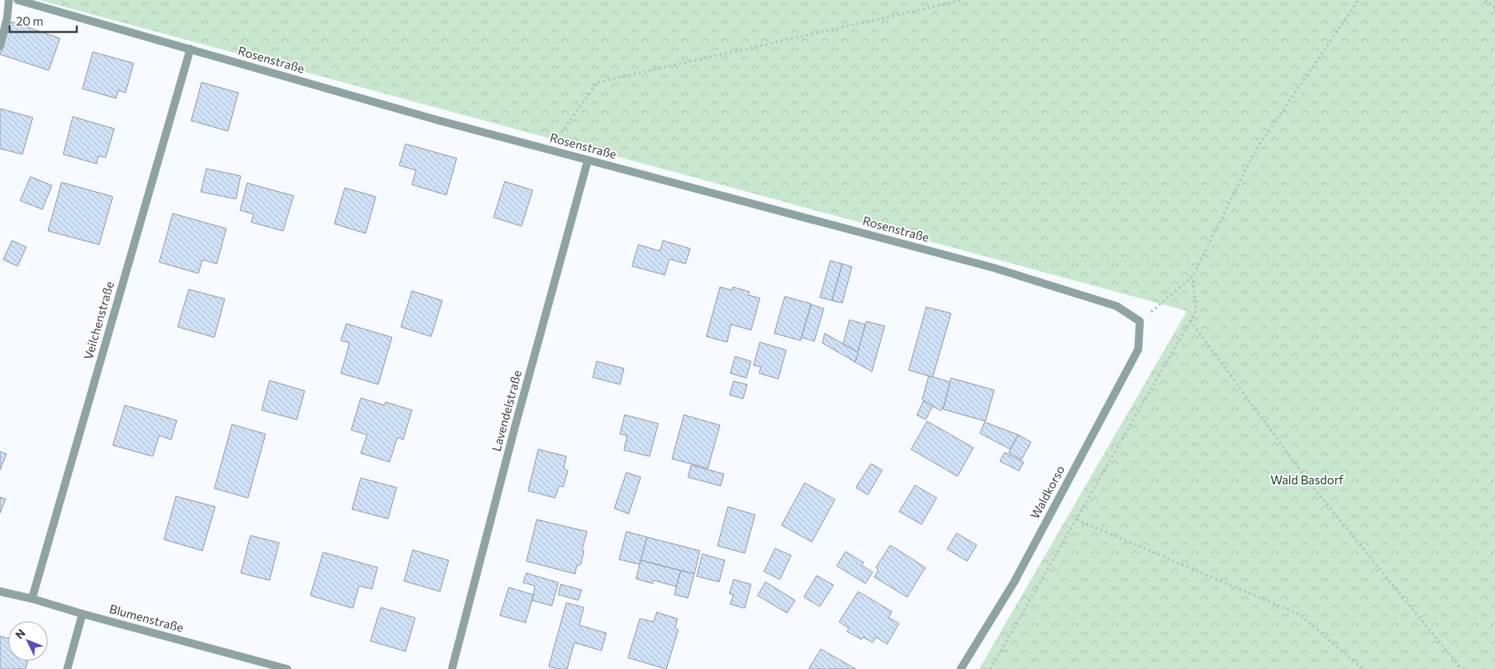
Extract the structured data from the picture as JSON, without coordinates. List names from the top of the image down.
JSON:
{
  "streets": {
    "street": [
      "Rosenstraße",
      "Veilchenstraße",
      "Lavendelstraße",
      "Waldkorso",
      "Blumenstraße"
    ]
  },
  "crossings": [
    ["Rosenstraße", "Veilchenstraße"],
    ["Rosenstraße", "Lavendelstraße"],
    ["Rosenstraße", "Waldkorso"],
    ["Veilchenstraße", "Blumenstraße"]
  ],
  "parks": ["Wald Basdorf"],
  "scale_bar": "20 m",
  "north": "top left"
}
